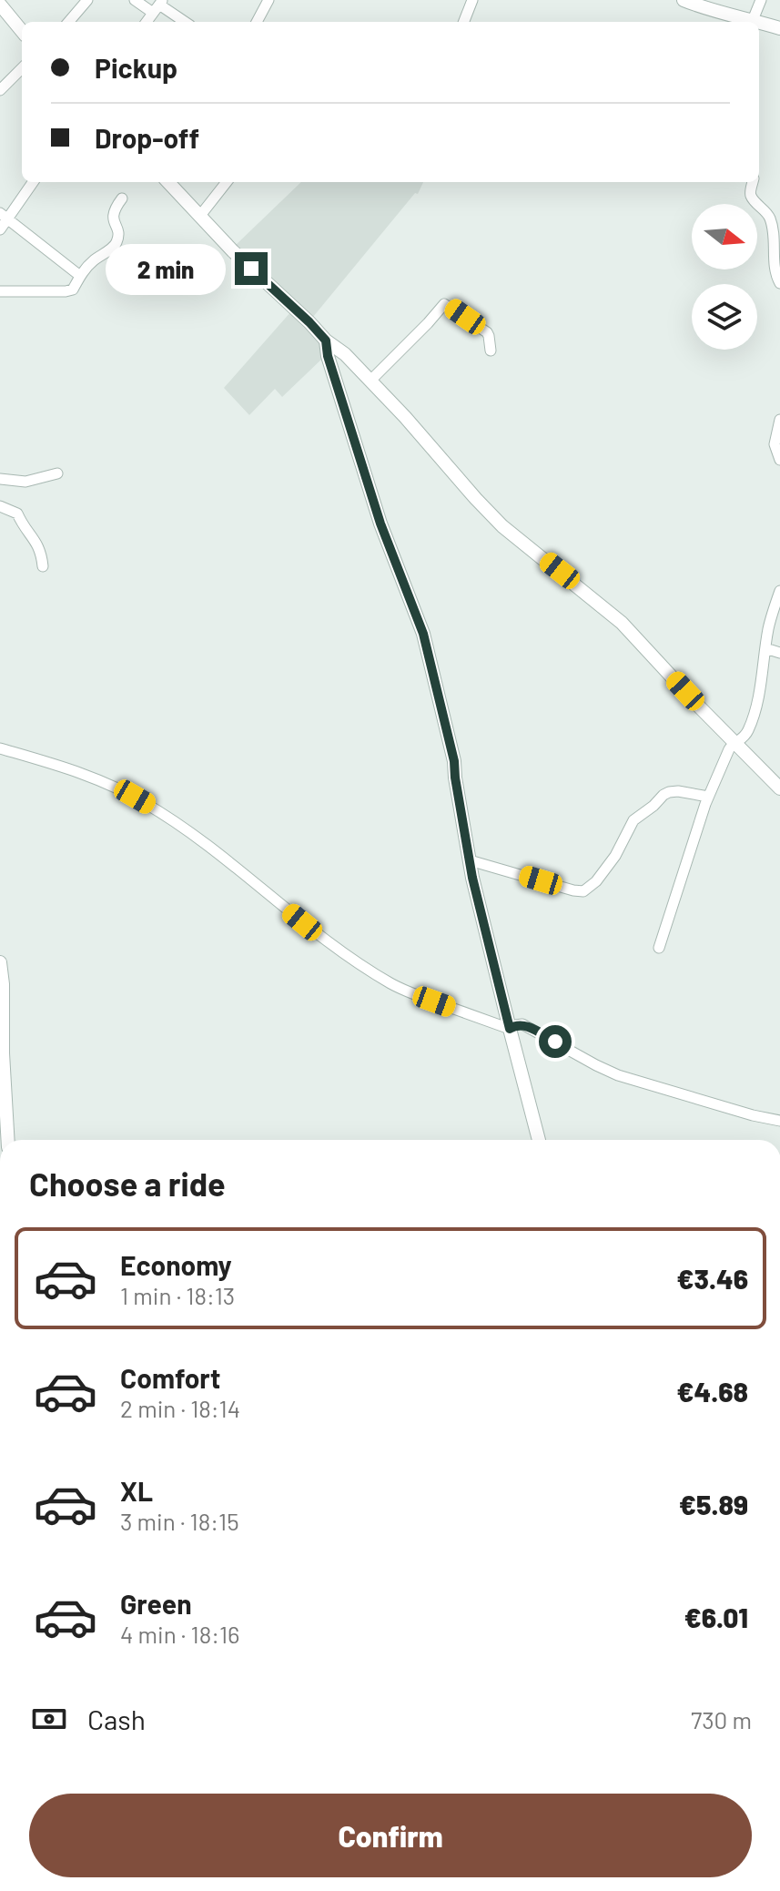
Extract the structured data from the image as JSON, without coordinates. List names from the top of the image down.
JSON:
{
  "north": "right",
  "page": {
    "banner": ["Pickup", "Drop-off"],
    "bubble": "2 min",
    "heading": "Choose a ride",
    "list": [
      {
        "name": "Economy",
        "note": "1 min · 18:13",
        "value": "€3.46"
      },
      {
        "name": "Comfort",
        "note": "2 min · 18:14",
        "value": "€4.68"
      },
      {
        "name": "XL",
        "note": "3 min · 18:15",
        "value": "€5.89"
      },
      {
        "name": "Green",
        "note": "4 min · 18:16",
        "value": "€6.01"
      }
    ],
    "pay": ["Cash", "730 m"],
    "buttons": "Confirm"
  }
}
